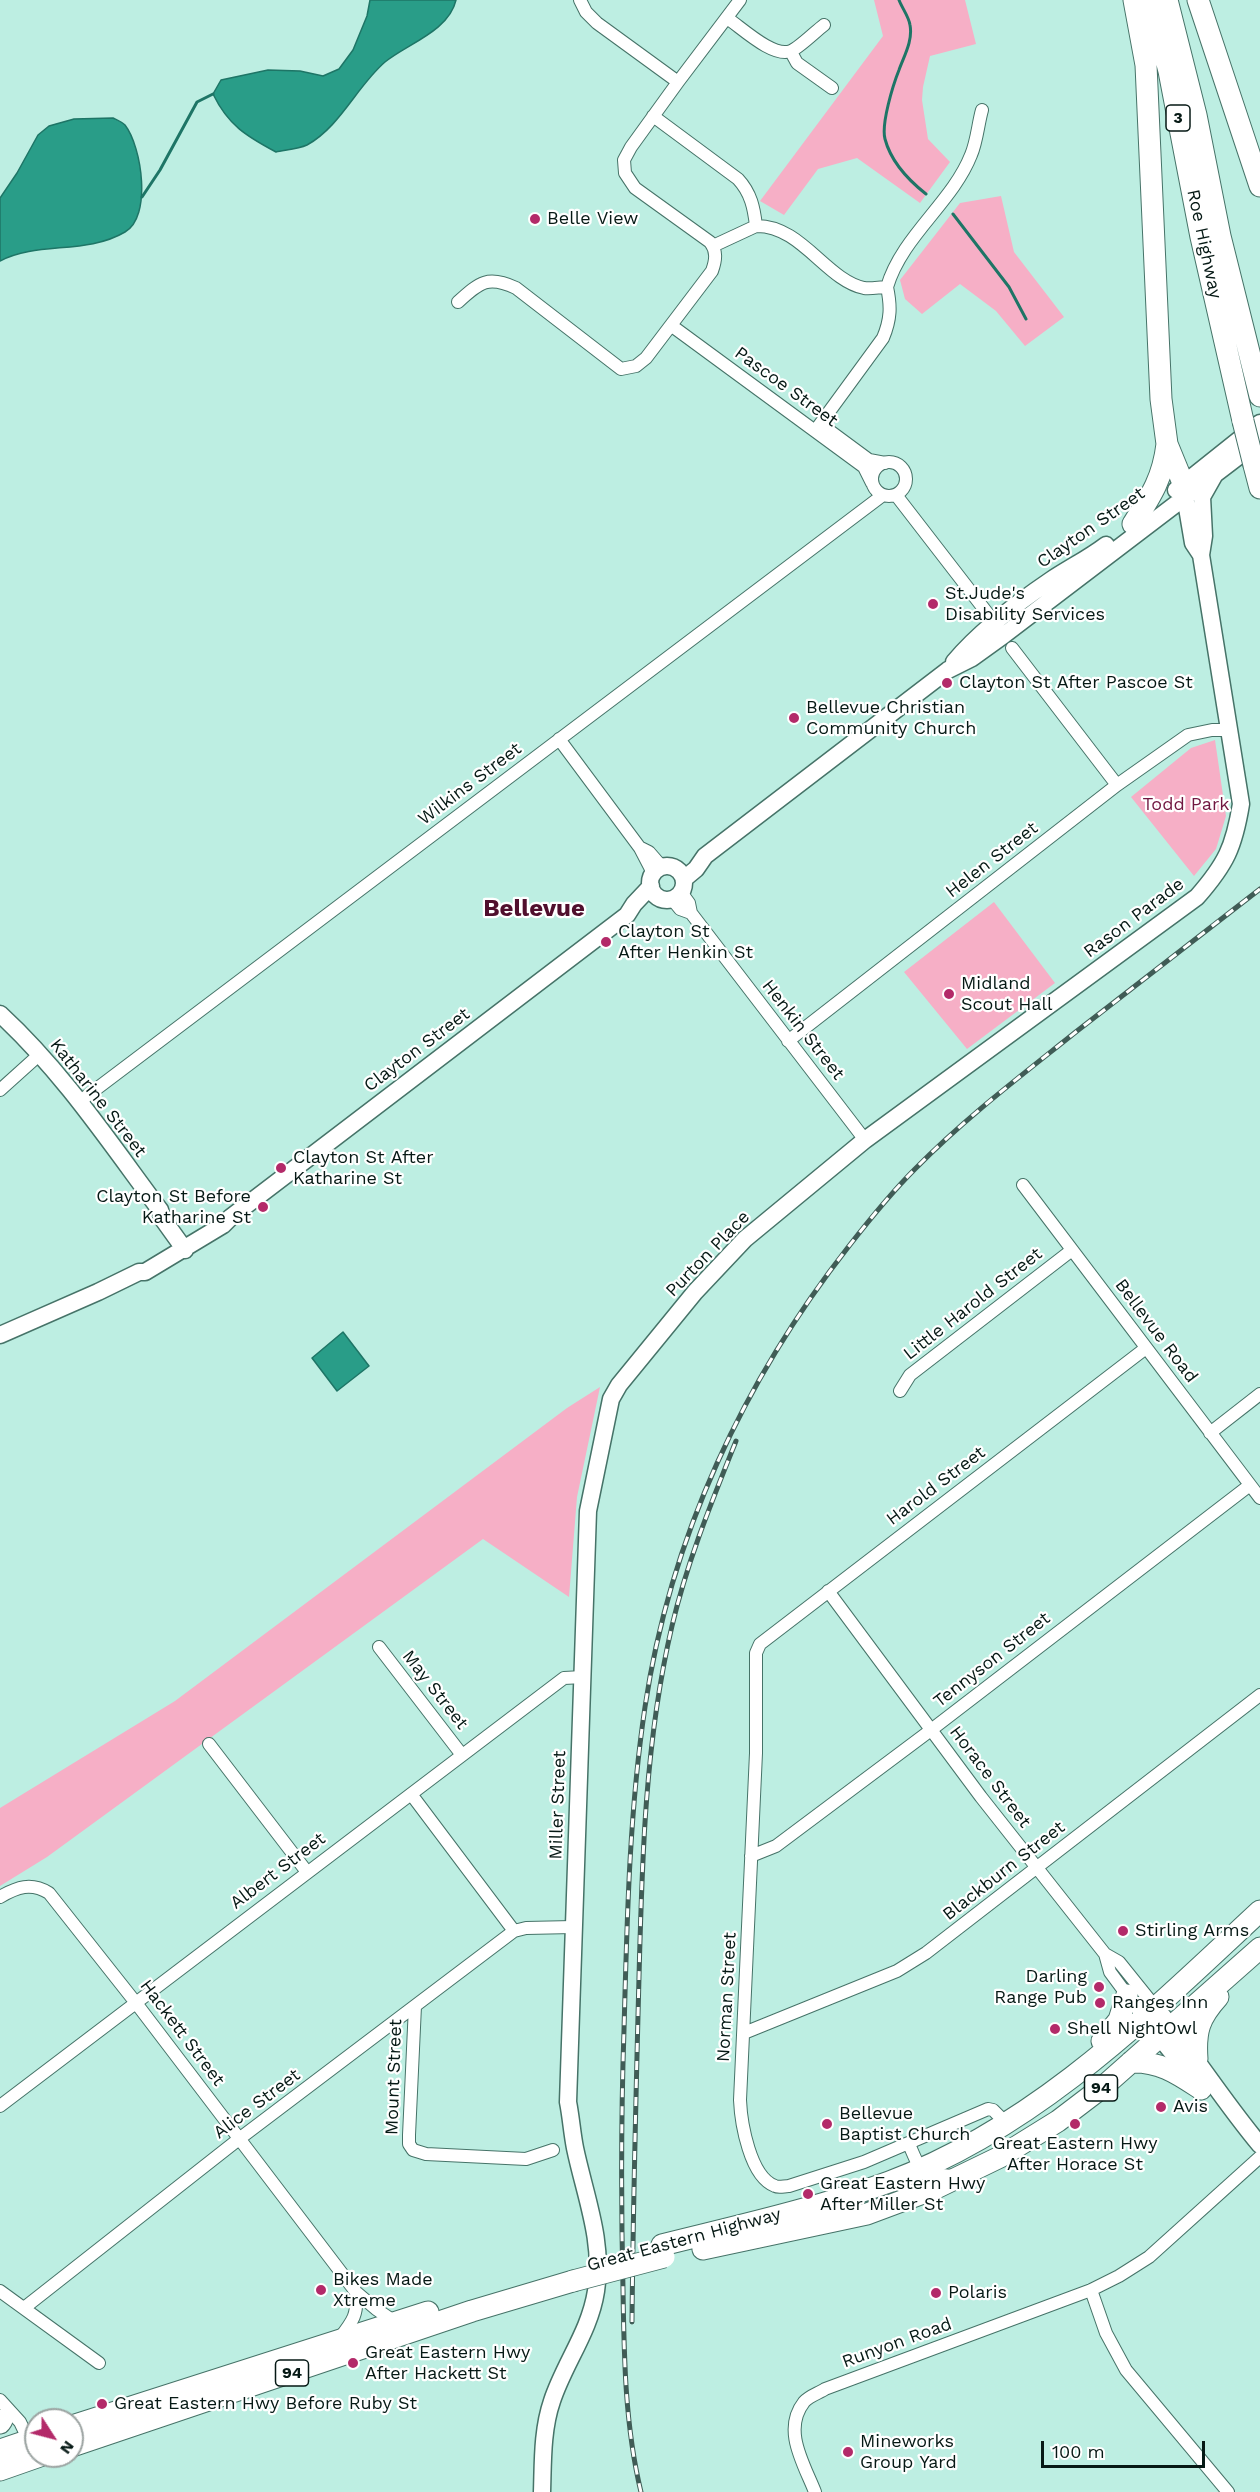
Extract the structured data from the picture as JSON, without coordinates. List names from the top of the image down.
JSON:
{
  "streets": {
    "highway": [
      "3",
      "Roe Highway",
      "94",
      "Great Eastern Highway"
    ],
    "main road": [
      "Clayton Street",
      "Rason Parade",
      "Katharine Street",
      "Purton Place",
      "Miller Street"
    ],
    "street": [
      "Pascoe Street",
      "Wilkins Street",
      "Helen Street",
      "Henkin Street",
      "Little Harold Street",
      "Bellevue Road",
      "Harold Street",
      "Tennyson Street",
      "May Street",
      "Horace Street",
      "Albert Street",
      "Blackburn Street",
      "Norman Street",
      "Hackett Street",
      "Mount Street",
      "Alice Street",
      "Runyon Road"
    ]
  },
  "crossings": [
    ["Roe Highway", "Clayton Street"],
    ["Pascoe Street", "Wilkins Street"],
    ["Clayton Street", "Rason Parade"],
    ["Clayton Street", "Henkin Street"],
    ["Clayton Street", "Katharine Street"],
    ["Wilkins Street", "Henkin Street"],
    ["Wilkins Street", "Katharine Street"],
    ["Helen Street", "Rason Parade"],
    ["Helen Street", "Henkin Street"],
    ["Rason Parade", "Henkin Street"],
    ["Rason Parade", "Purton Place"],
    ["Henkin Street", "Purton Place"],
    ["Purton Place", "Miller Street"],
    ["Little Harold Street", "Bellevue Road"],
    ["Bellevue Road", "Harold Street"],
    ["Bellevue Road", "Tennyson Street"],
    ["Harold Street", "Horace Street"],
    ["Harold Street", "Norman Street"],
    ["Tennyson Street", "Horace Street"],
    ["Tennyson Street", "Norman Street"],
    ["May Street", "Albert Street"],
    ["Horace Street", "Blackburn Street"],
    ["Horace Street", "Great Eastern Highway"],
    ["Miller Street", "Albert Street"],
    ["Albert Street", "Hackett Street"],
    ["Blackburn Street", "Norman Street"],
    ["Norman Street", "Great Eastern Highway"],
    ["Hackett Street", "Alice Street"],
    ["Hackett Street", "Great Eastern Highway"],
    ["Mount Street", "Alice Street"]
  ],
  "districts": ["Bellevue"],
  "parks": ["Todd Park"],
  "places": [
    "Belle View",
    "St.Jude's Disability Services",
    "Clayton St After Pascoe St",
    "Bellevue Christian Community Church",
    "Clayton St After Henkin St",
    "Midland Scout Hall",
    "Clayton St After Katharine St",
    "Clayton St Before Katharine St",
    "Stirling Arms",
    "Darling Range Pub",
    "Ranges Inn",
    "Shell NightOwl",
    "Avis",
    "Bellevue Baptist Church",
    "Great Eastern Hwy After Horace St",
    "Great Eastern Hwy After Miller St",
    "Bikes Made Xtreme",
    "Polaris",
    "Great Eastern Hwy After Hackett St",
    "Great Eastern Hwy Before Ruby St",
    "Mineworks Group Yard"
  ],
  "scale_bar": "100 m",
  "north": "bottom right"
}
